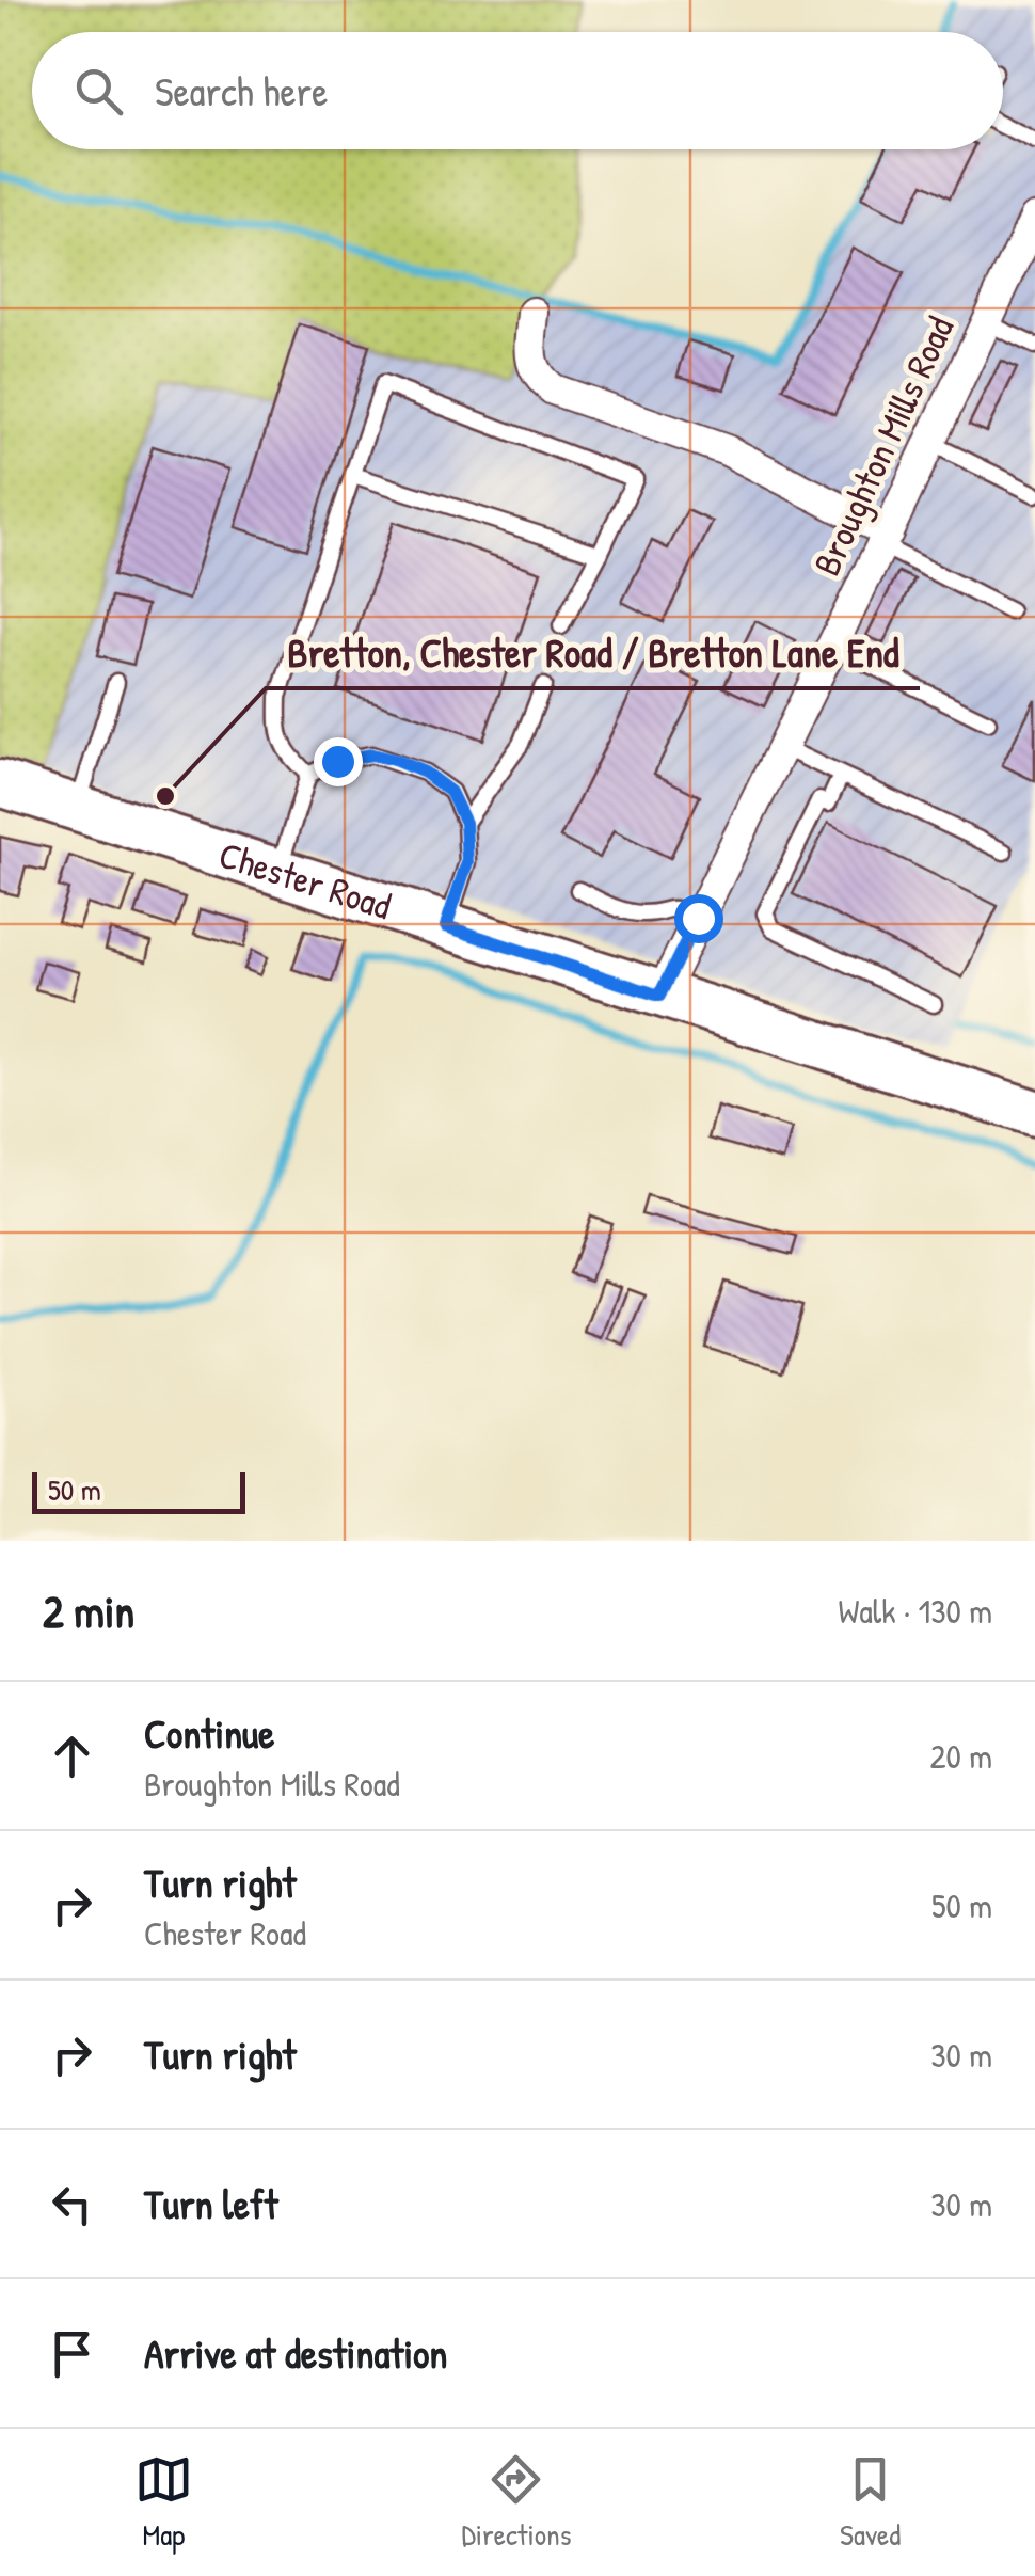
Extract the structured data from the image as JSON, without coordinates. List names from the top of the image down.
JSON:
{
  "streets": {
    "main road": ["Chester Road"],
    "street": ["Broughton Mills Road"]
  },
  "crossings": [
    ["Broughton Mills Road", "Chester Road"]
  ],
  "places": ["Bretton, Chester Road / Bretton Lane End"],
  "scale_bar": "50 m",
  "page": {
    "search": "Search here",
    "scale": "50 m",
    "heading": ["2 min", "Walk · 130 m"],
    "list": [
      ["Continue", "Broughton Mills Road", "20 m"],
      ["Turn right", "Chester Road", "50 m"],
      ["Turn right", "30 m"],
      ["Turn left", "30 m"],
      "Arrive at destination"
    ],
    "nav": ["Map", "Directions", "Saved"]
  }
}
